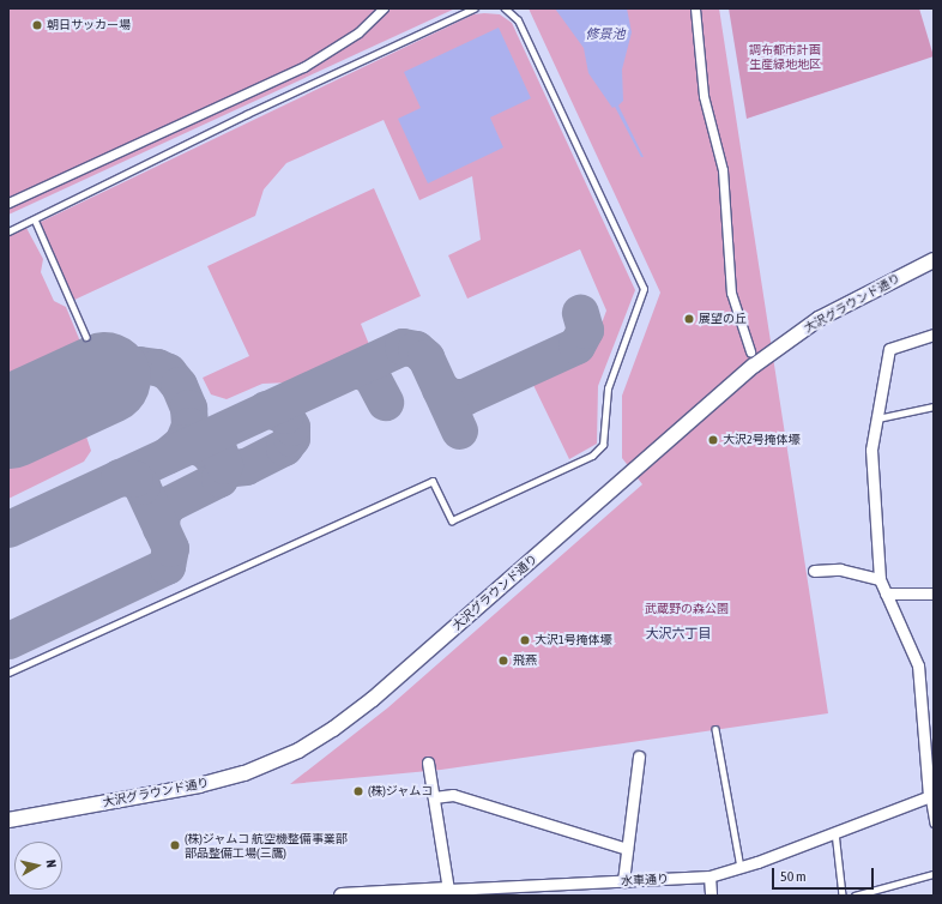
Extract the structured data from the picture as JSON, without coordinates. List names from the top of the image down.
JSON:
{
  "streets": {
    "street": ["大沢グラウンド通り", "水車通り"]
  },
  "districts": ["大沢六丁目"],
  "water": ["修景池"],
  "parks": ["調布都市計画 生産緑地地区", "武蔵野の森公園"],
  "places": [
    "朝日サッカー場",
    "展望の丘",
    "大沢2号掩体壕",
    "大沢1号掩体壕",
    "飛燕",
    "(株)ジャムコ",
    "(株)ジャムコ 航空機整備事業部 部品整備工場(三鷹)"
  ],
  "scale_bar": "50 m",
  "north": "right"
}
